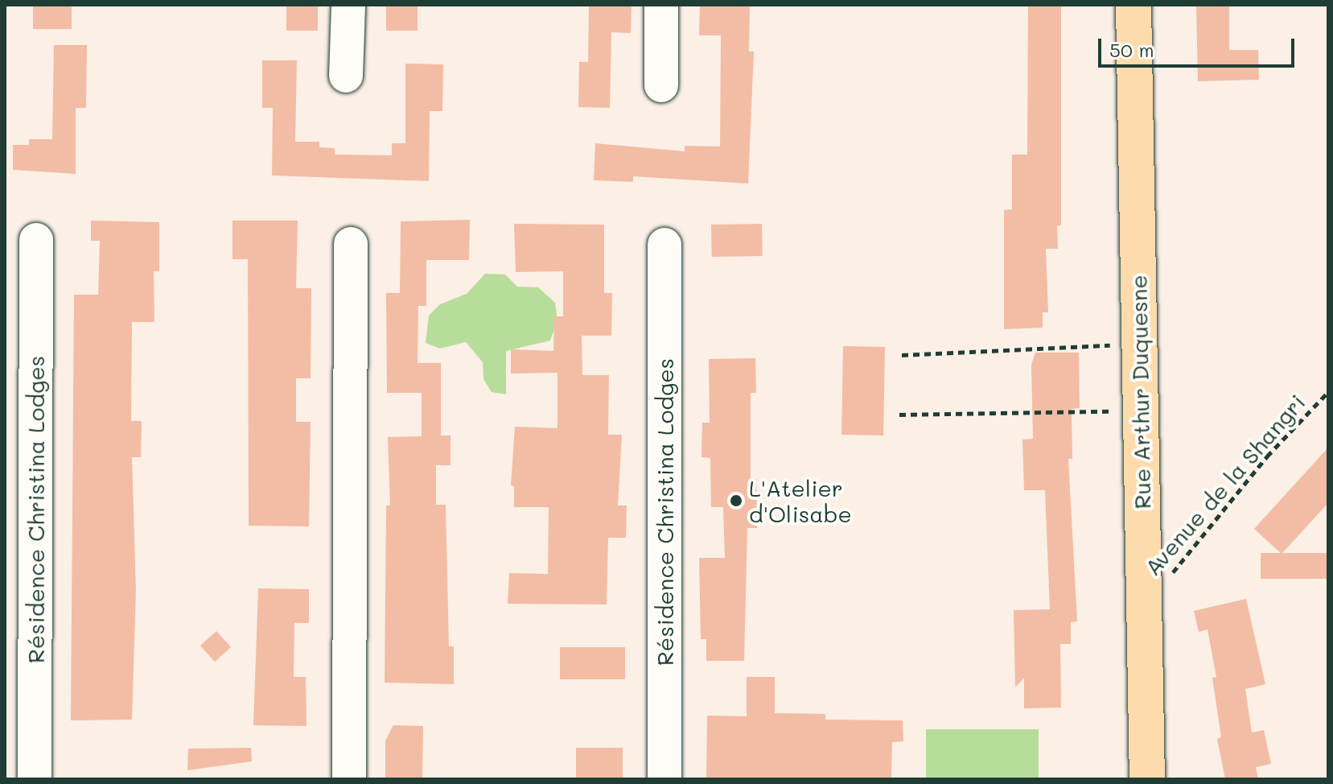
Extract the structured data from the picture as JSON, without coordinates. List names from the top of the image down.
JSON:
{
  "streets": {
    "main road": ["Rue Arthur Duquesne"],
    "street": ["Résidence Christina Lodges"],
    "path": ["Avenue de la Shangri"]
  },
  "crossings": [
    ["Rue Arthur Duquesne", "Avenue de la Shangri"]
  ],
  "places": ["L'Atelier d'Olisabe"],
  "scale_bar": "50 m"
}
